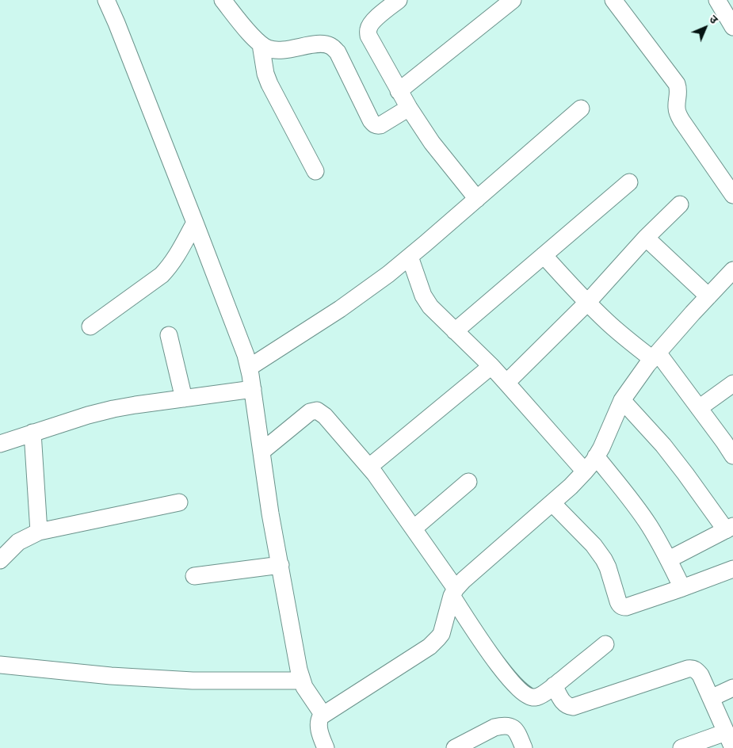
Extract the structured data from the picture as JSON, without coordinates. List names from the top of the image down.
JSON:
{
  "north": "top right"
}
